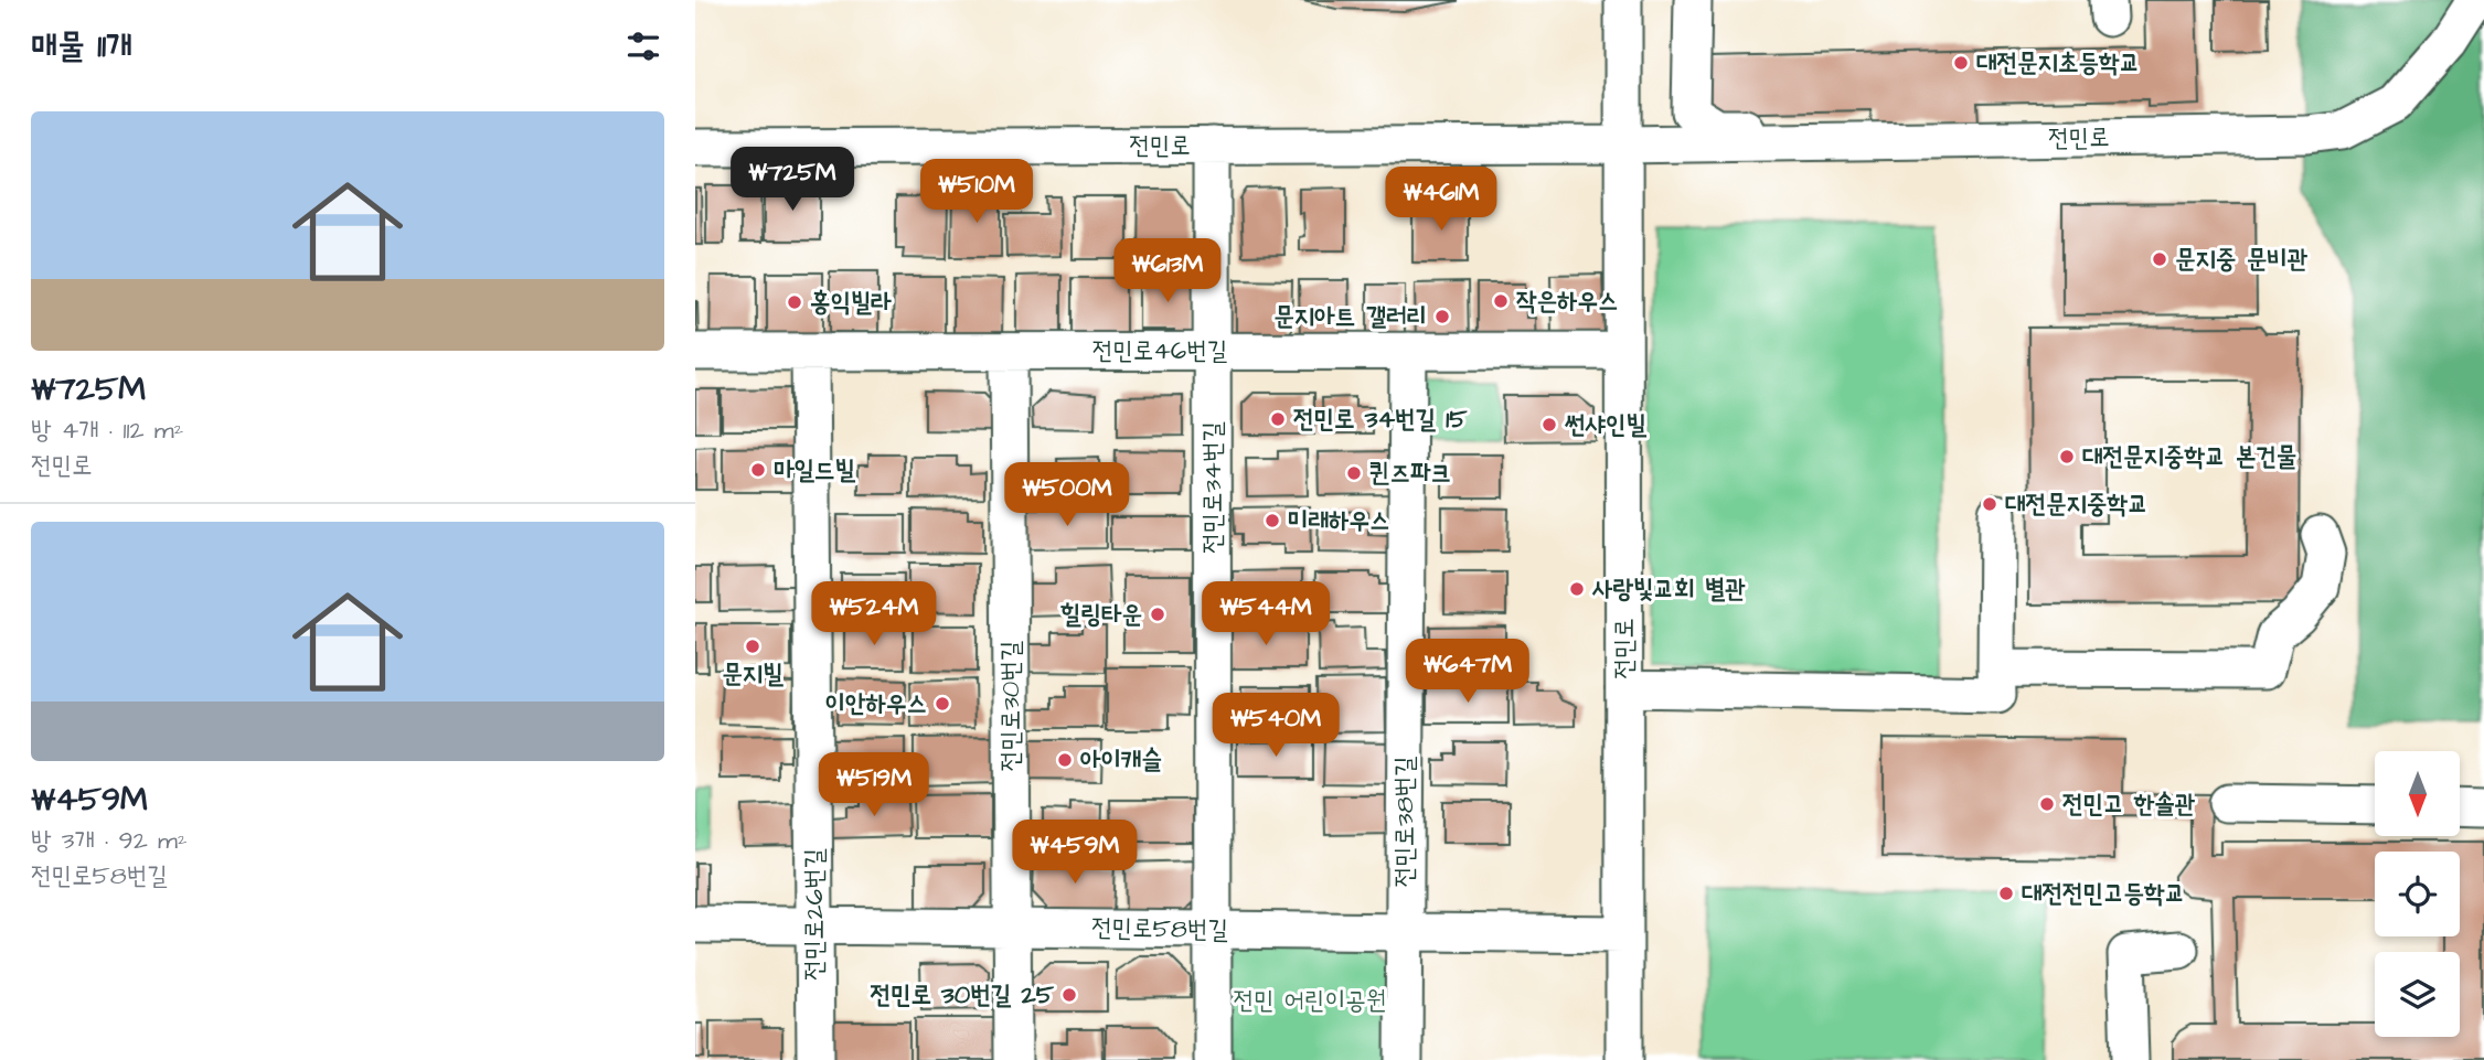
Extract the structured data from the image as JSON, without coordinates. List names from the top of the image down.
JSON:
{
  "streets": {
    "street": [
      "전민로",
      "전민로46번길",
      "전민로34번길",
      "전민로30번길",
      "전민로38번길",
      "전민로26번길",
      "전민로58번길"
    ]
  },
  "crossings": [
    ["전민로", "전민로46번길"],
    ["전민로", "전민로34번길"],
    ["전민로", "전민로58번길"],
    ["전민로46번길", "전민로34번길"],
    ["전민로46번길", "전민로30번길"],
    ["전민로46번길", "전민로38번길"],
    ["전민로46번길", "전민로26번길"],
    ["전민로34번길", "전민로58번길"],
    ["전민로30번길", "전민로58번길"],
    ["전민로38번길", "전민로58번길"],
    ["전민로26번길", "전민로58번길"]
  ],
  "parks": ["전민 어린이공원"],
  "places": [
    "대전문지초등학교",
    "문지중 문비관",
    "작은하우스",
    "홍익빌라",
    "문지아트 갤러리",
    "전민로 34번길 15",
    "썬샤인빌",
    "대전문지중학교 본건물",
    "마일드빌",
    "퀸즈파크",
    "대전문지중학교",
    "미래하우스",
    "사랑빛교회 별관",
    "힐링타운",
    "문지빌",
    "이안하우스",
    "아이캐슬",
    "전민고 한솔관",
    "대전전민고등학교",
    "전민로 30번길 25"
  ],
  "north": "bottom",
  "page": {
    "heading": "매물 11개",
    "list": [
      {
        "name": "₩725M",
        "note": "방 4개 · 112 m² · 전민로"
      },
      {
        "name": "₩459M",
        "note": "방 3개 · 92 m² · 전민로58번길"
      }
    ],
    "price": [
      "₩725M",
      "₩510M",
      "₩461M",
      "₩613M",
      "₩500M",
      "₩524M",
      "₩544M",
      "₩647M",
      "₩540M",
      "₩519M",
      "₩459M"
    ]
  }
}
